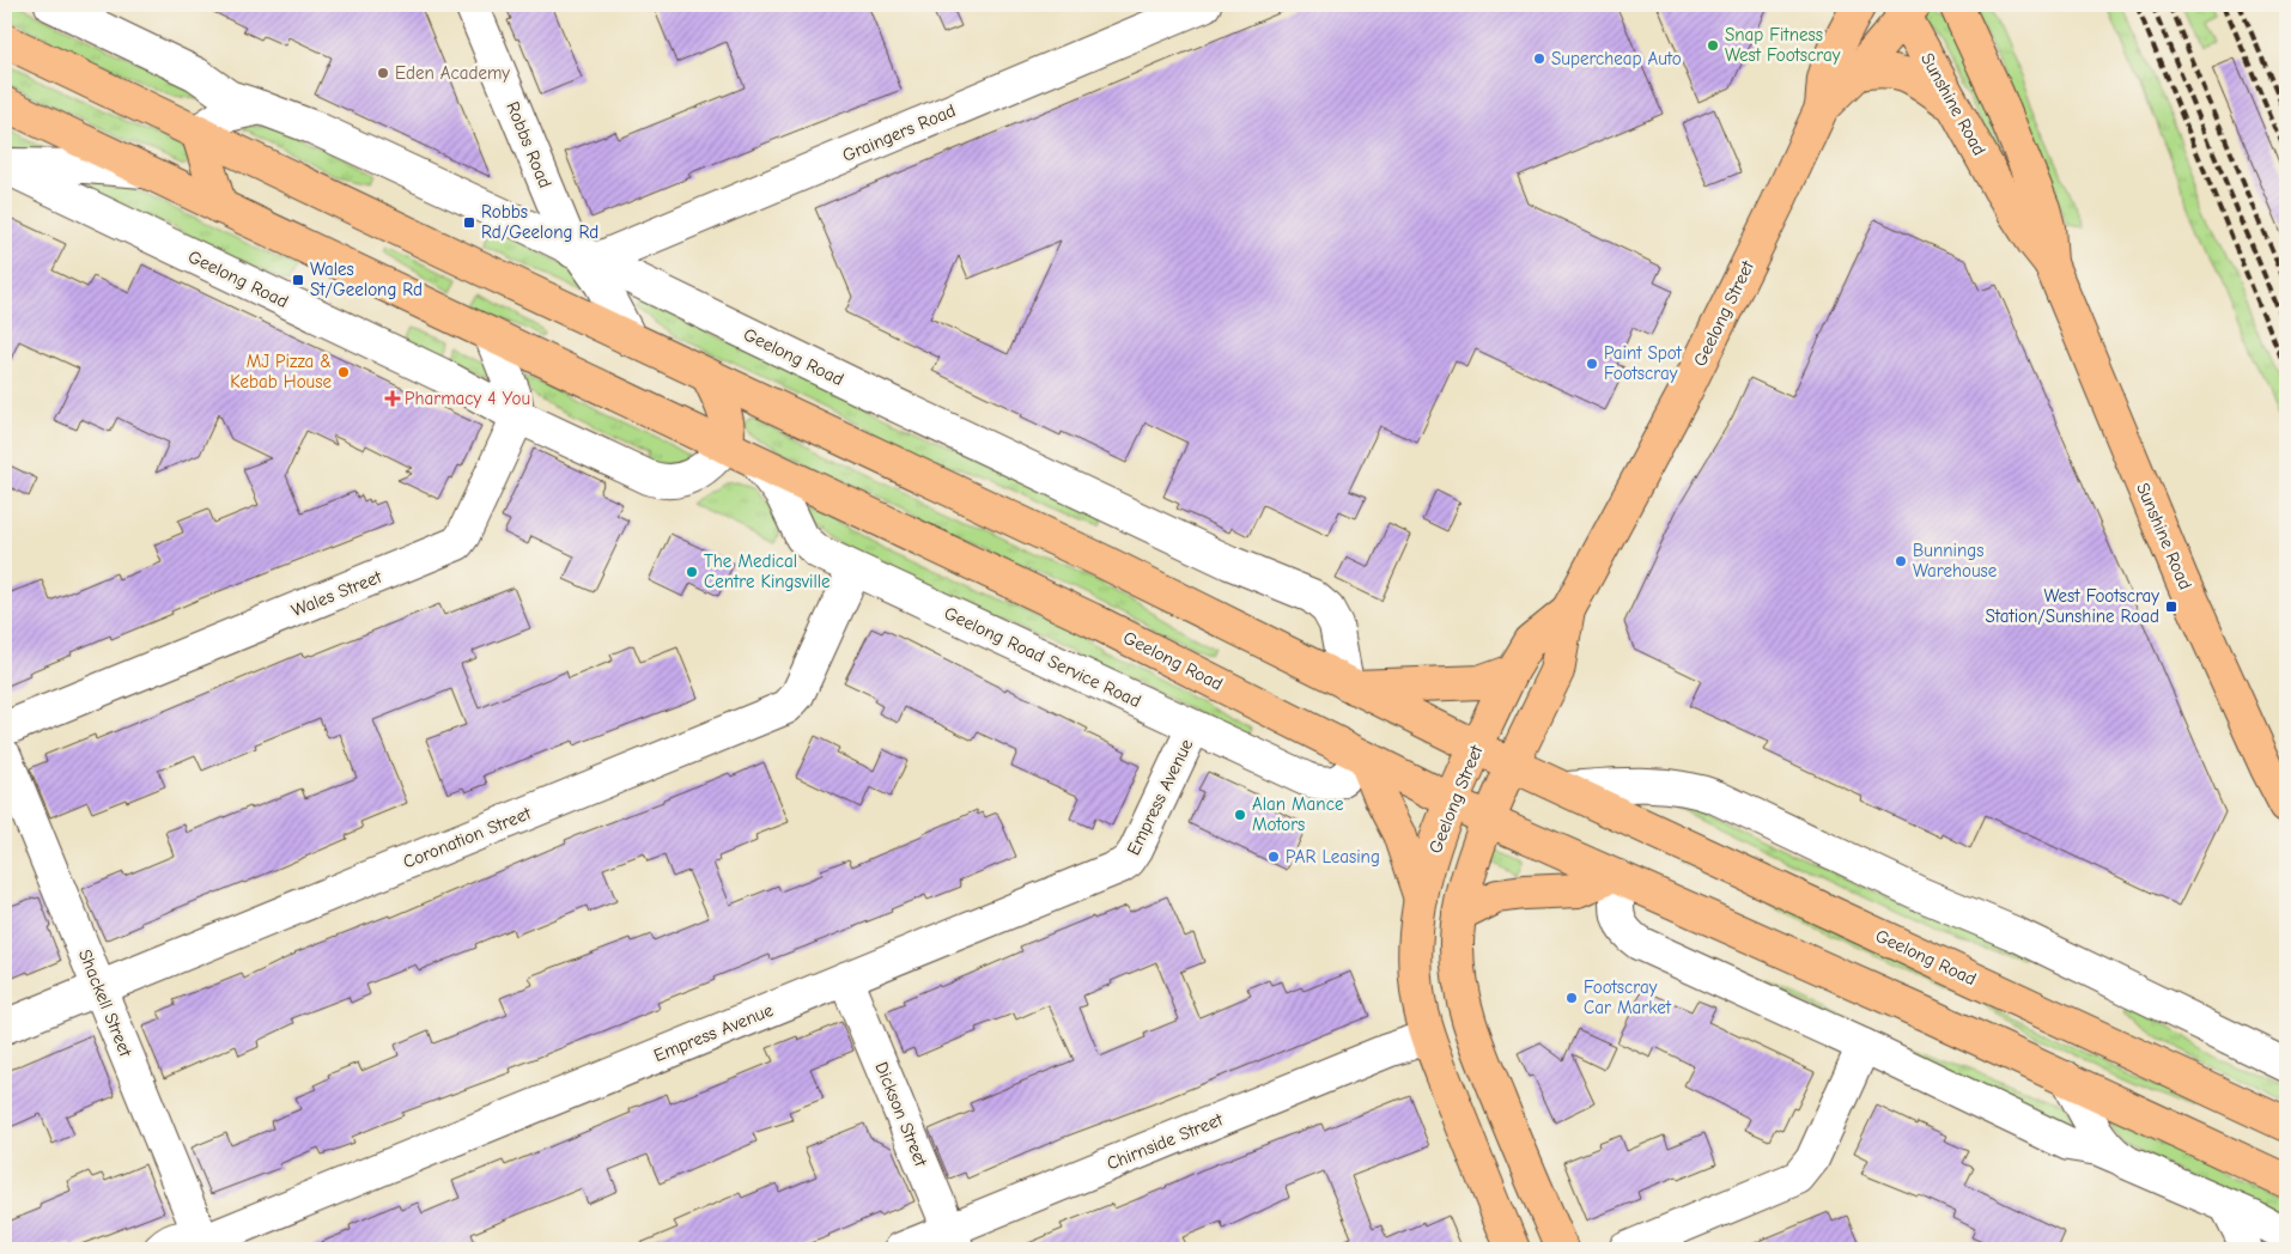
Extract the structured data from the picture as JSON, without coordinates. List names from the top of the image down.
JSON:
{
  "streets": {
    "main road": ["Sunshine Road", "Geelong Road", "Geelong Street"],
    "street": [
      "Graingers Road",
      "Robbs Road",
      "Wales Street",
      "Geelong Road Service Road",
      "Empress Avenue",
      "Coronation Street",
      "Shackell Street",
      "Dickson Street",
      "Chirnside Street"
    ]
  },
  "crossings": [
    ["Sunshine Road", "Geelong Street"],
    ["Graingers Road", "Robbs Road"],
    ["Graingers Road", "Geelong Road"],
    ["Robbs Road", "Geelong Road"],
    ["Geelong Road", "Geelong Street"],
    ["Geelong Road", "Wales Street"],
    ["Geelong Road", "Geelong Road Service Road"],
    ["Geelong Street", "Chirnside Street"],
    ["Geelong Road Service Road", "Empress Avenue"],
    ["Geelong Road Service Road", "Coronation Street"],
    ["Empress Avenue", "Shackell Street"],
    ["Empress Avenue", "Dickson Street"],
    ["Coronation Street", "Shackell Street"],
    ["Dickson Street", "Chirnside Street"]
  ],
  "places": {
    "other": [
      "Snap Fitness West Footscray",
      "Supercheap Auto",
      "Eden Academy",
      "Paint Spot Footscray",
      "MJ Pizza & Kebab House",
      "Bunnings Warehouse",
      "The Medical Centre Kingsville",
      "Alan Mance Motors",
      "PAR Leasing",
      "Footscray Car Market"
    ],
    "transit": ["Robbs Rd/Geelong Rd", "Wales St/Geelong Rd", "West Footscray Station/Sunshine Road"],
    "health": ["Pharmacy 4 You"]
  }
}
